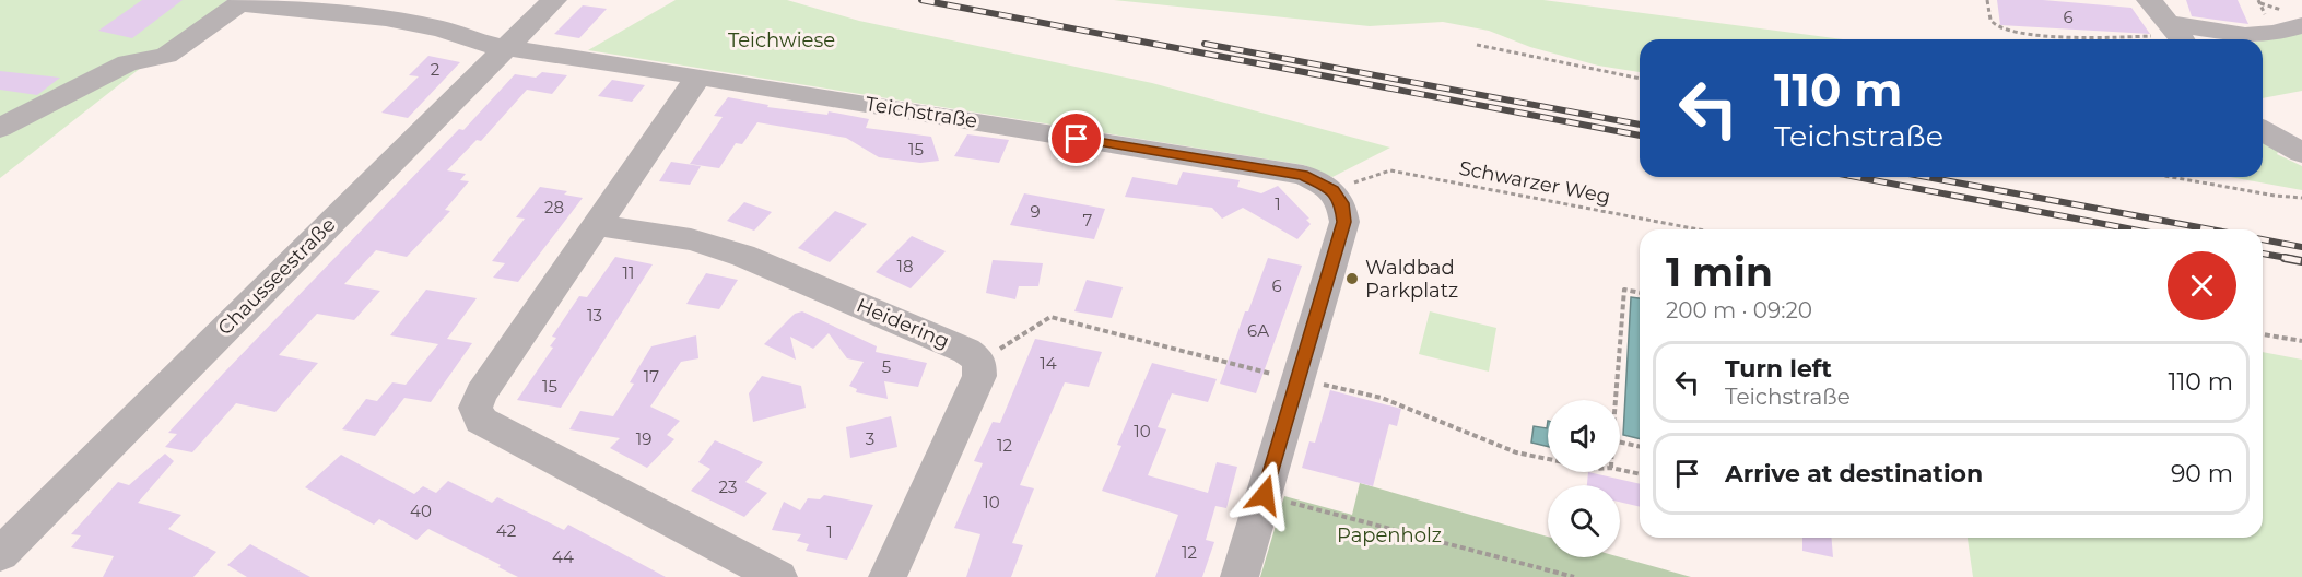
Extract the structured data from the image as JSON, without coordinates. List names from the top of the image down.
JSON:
{
  "streets": {
    "street": ["Teichstraße", "Chausseestraße", "Heidering"],
    "path": ["Schwarzer Weg"]
  },
  "crossings": [
    ["Teichstraße", "Schwarzer Weg"],
    ["Teichstraße", "Chausseestraße"]
  ],
  "parks": ["Teichwiese", "Papenholz"],
  "places": ["Waldbad Parkplatz"],
  "house_numbers": [
    "6",
    "2",
    "15",
    "1",
    "28",
    "9",
    "7",
    "18",
    "11",
    "6",
    "13",
    "6A",
    "14",
    "5",
    "17",
    "15",
    "10",
    "19",
    "3",
    "12",
    "23",
    "10",
    "40",
    "42",
    "1",
    "12",
    "44"
  ],
  "page": {
    "turn": ["110 m", "Teichstraße"],
    "heading": ["1 min", "200 m · 09:20"],
    "list": [
      {
        "name": "Turn left",
        "note": "Teichstraße",
        "value": "110 m"
      },
      {
        "name": "Arrive at destination",
        "value": "90 m"
      }
    ]
  }
}
